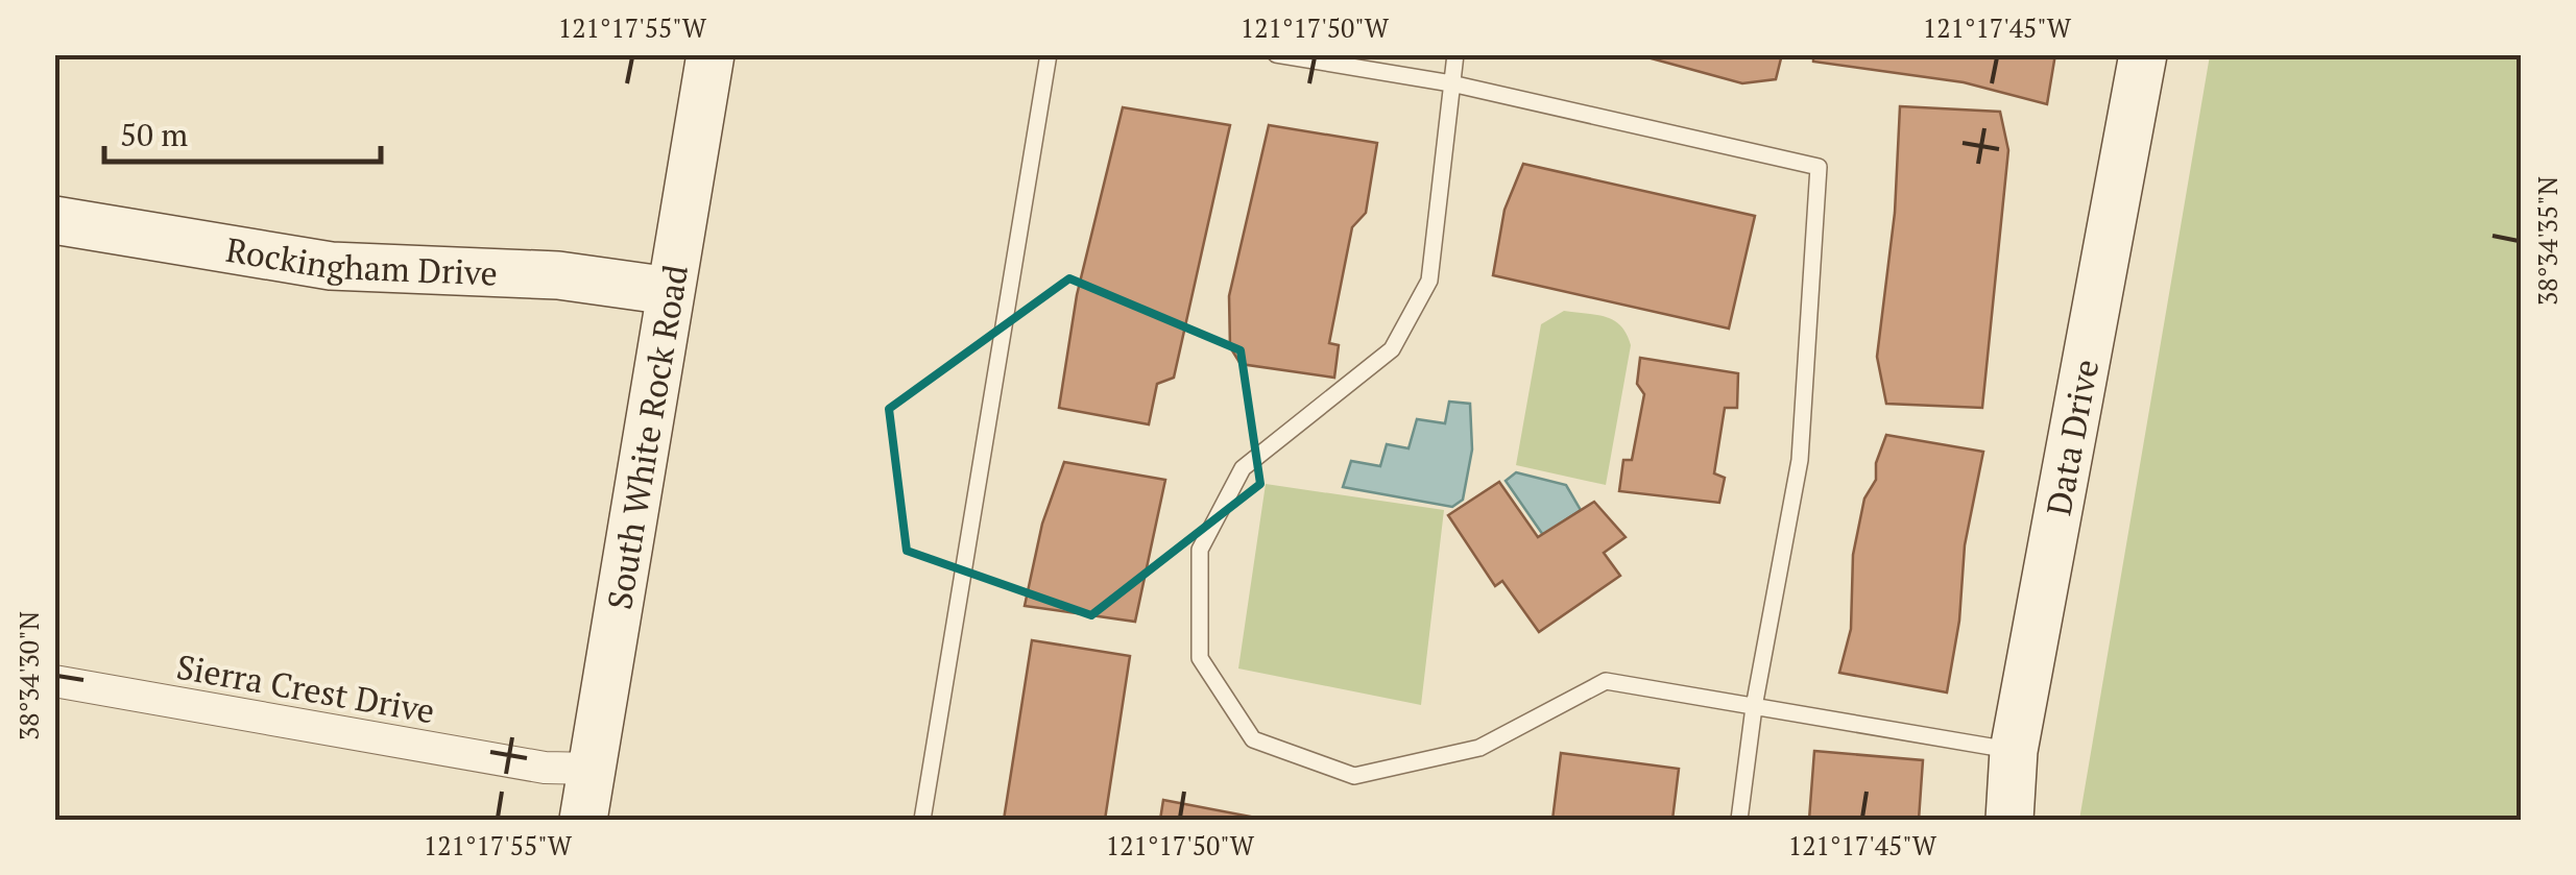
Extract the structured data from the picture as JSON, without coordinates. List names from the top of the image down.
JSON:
{
  "streets": {
    "street": [
      "Rockingham Drive",
      "South White Rock Road",
      "Data Drive",
      "Sierra Crest Drive"
    ]
  },
  "crossings": [
    ["Rockingham Drive", "South White Rock Road"],
    ["South White Rock Road", "Sierra Crest Drive"]
  ],
  "scale_bar": "50 m",
  "coordinates": [
    "121°17'55\"W",
    "121°17'50\"W",
    "121°17'45\"W",
    "38°34'35\"N",
    "38°34'30\"N"
  ]
}
